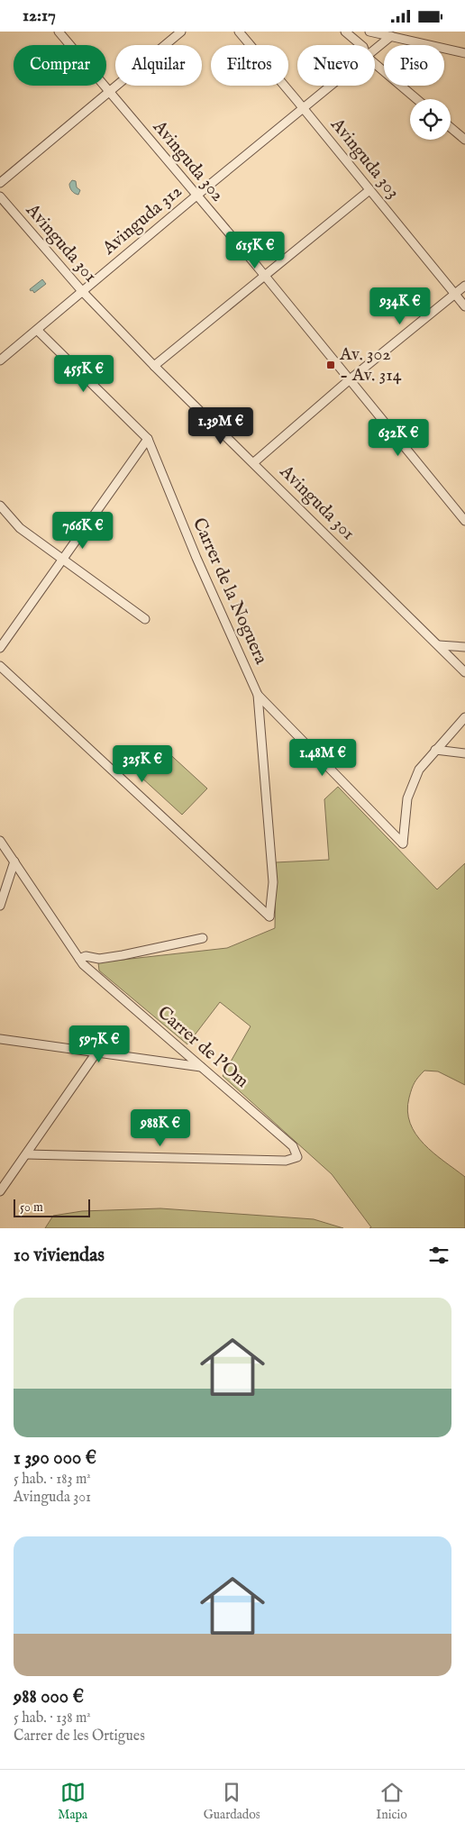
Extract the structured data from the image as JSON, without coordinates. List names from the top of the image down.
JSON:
{
  "streets": {
    "street": [
      "Avinguda 303",
      "Avinguda 302",
      "Avinguda 312",
      "Avinguda 301",
      "Carrer de la Noguera",
      "Carrer de l'Om"
    ]
  },
  "crossings": [
    ["Avinguda 303", "Avinguda 312"],
    ["Avinguda 302", "Avinguda 312"],
    ["Avinguda 312", "Avinguda 301"],
    ["Avinguda 312", "Carrer de la Noguera"]
  ],
  "places": {
    "transit": ["Av. 302 - Av. 314"]
  },
  "scale_bar": "50 m",
  "page": {
    "status": "12:17",
    "chip": [
      "Comprar",
      "Alquilar",
      "Filtros",
      "Nuevo",
      "Piso"
    ],
    "price": [
      "615K €",
      "934K €",
      "455K €",
      "1.39M €",
      "632K €",
      "766K €",
      "1.48M €",
      "325K €",
      "597K €",
      "988K €"
    ],
    "scale": "50 m",
    "heading": "10 viviendas",
    "list": [
      {
        "name": "1 390 000 €",
        "note": "5 hab. · 183 m² · Avinguda 301"
      },
      {
        "name": "988 000 €",
        "note": "5 hab. · 138 m² · Carrer de les Ortigues"
      }
    ],
    "tabs": ["Mapa", "Guardados", "Inicio"]
  }
}
